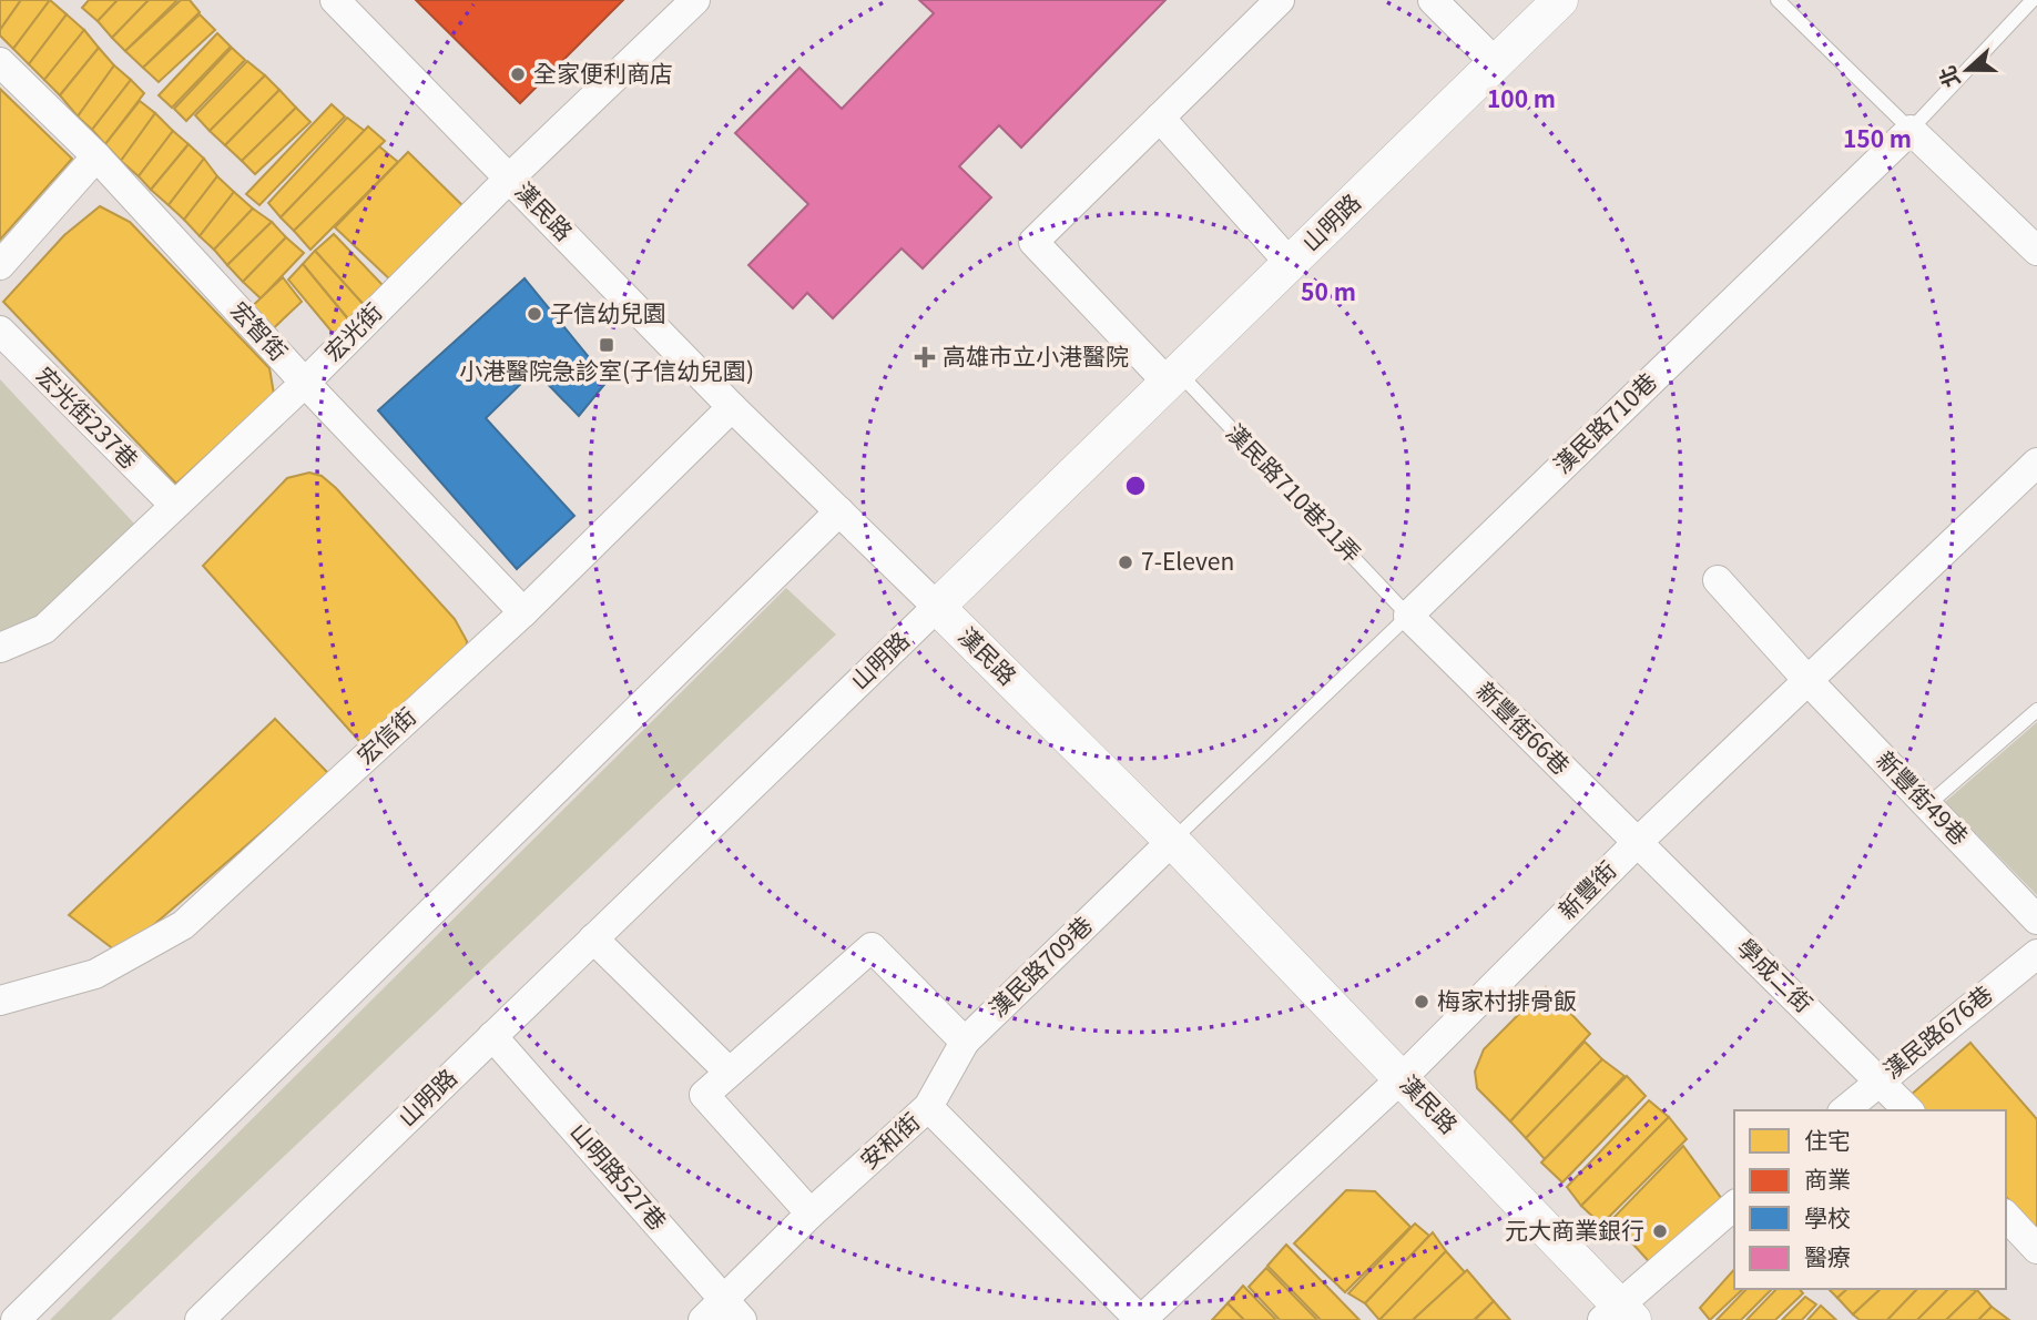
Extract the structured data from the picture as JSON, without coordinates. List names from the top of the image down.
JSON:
{
  "streets": {
    "street": [
      "漢民路",
      "山明路",
      "宏智街",
      "宏光街",
      "宏光街237巷",
      "漢民路710巷",
      "新豐街66巷",
      "宏信街",
      "新豐街49巷",
      "新豐街",
      "漢民路709巷",
      "學成二街",
      "漢民路676巷",
      "安和街",
      "山明路527巷"
    ],
    "lane": ["漢民路710巷21弄"]
  },
  "crossings": [
    ["漢民路", "山明路"],
    ["漢民路", "宏光街"],
    ["漢民路", "漢民路710巷"],
    ["漢民路", "宏信街"],
    ["漢民路", "新豐街"],
    ["漢民路", "漢民路709巷"],
    ["山明路", "漢民路710巷21弄"],
    ["山明路", "山明路527巷"],
    ["宏智街", "宏光街"],
    ["宏智街", "宏信街"],
    ["宏光街", "宏光街237巷"],
    ["漢民路710巷", "漢民路710巷21弄"],
    ["漢民路710巷", "新豐街66巷"],
    ["漢民路710巷", "漢民路709巷"],
    ["漢民路710巷21弄", "新豐街66巷"],
    ["新豐街66巷", "新豐街"],
    ["新豐街66巷", "學成二街"],
    ["新豐街49巷", "新豐街"],
    ["新豐街", "學成二街"],
    ["新豐街", "安和街"],
    ["漢民路709巷", "安和街"],
    ["學成二街", "漢民路676巷"],
    ["安和街", "山明路527巷"]
  ],
  "places": {
    "other": [
      "全家便利商店",
      "子信幼兒園",
      "7-Eleven",
      "梅家村排骨飯",
      "元大商業銀行"
    ],
    "transit": ["小港醫院急診室(子信幼兒園)"],
    "health": ["高雄市立小港醫院"]
  },
  "legend": [
    "住宅",
    "商業",
    "學校",
    "醫療"
  ],
  "north": "left",
  "rings": ["100 m", "150 m", "50 m"]
}
